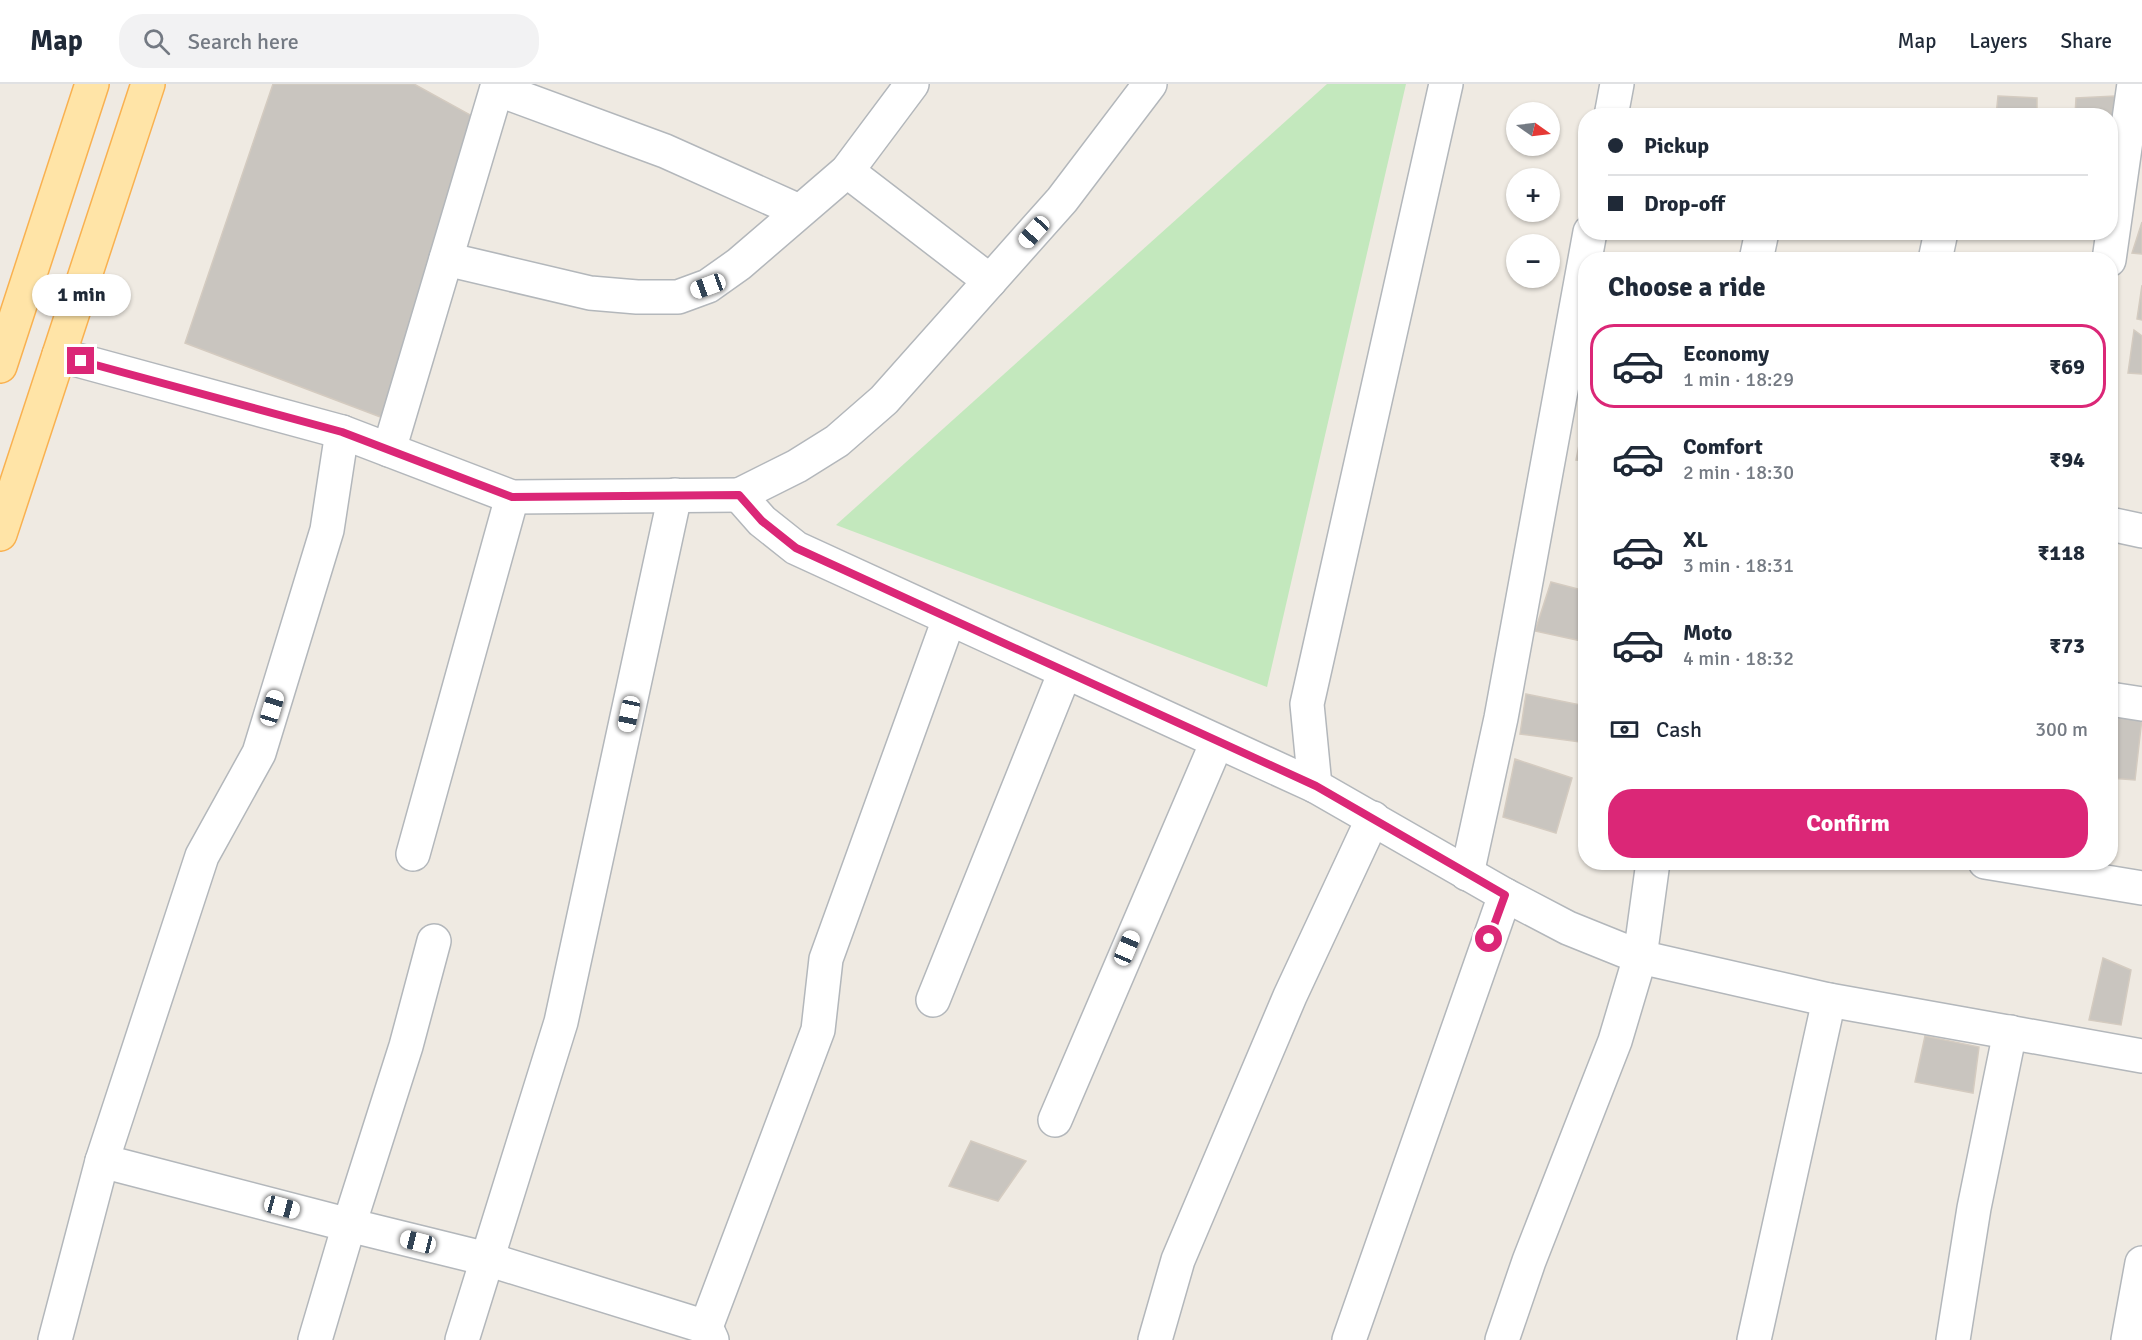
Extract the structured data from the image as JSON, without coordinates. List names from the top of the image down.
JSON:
{
  "north": "right",
  "page": {
    "header": "Map",
    "search": "Search here",
    "nav": ["Map", "Layers", "Share"],
    "map_buttons": ["+", "−"],
    "banner": ["Pickup", "Drop-off"],
    "heading": "Choose a ride",
    "bubble": "1 min",
    "list": [
      {
        "name": "Economy",
        "note": "1 min · 18:29",
        "value": "₹69"
      },
      {
        "name": "Comfort",
        "note": "2 min · 18:30",
        "value": "₹94"
      },
      {
        "name": "XL",
        "note": "3 min · 18:31",
        "value": "₹118"
      },
      {
        "name": "Moto",
        "note": "4 min · 18:32",
        "value": "₹73"
      }
    ],
    "pay": ["Cash", "300 m"],
    "buttons": "Confirm"
  }
}
